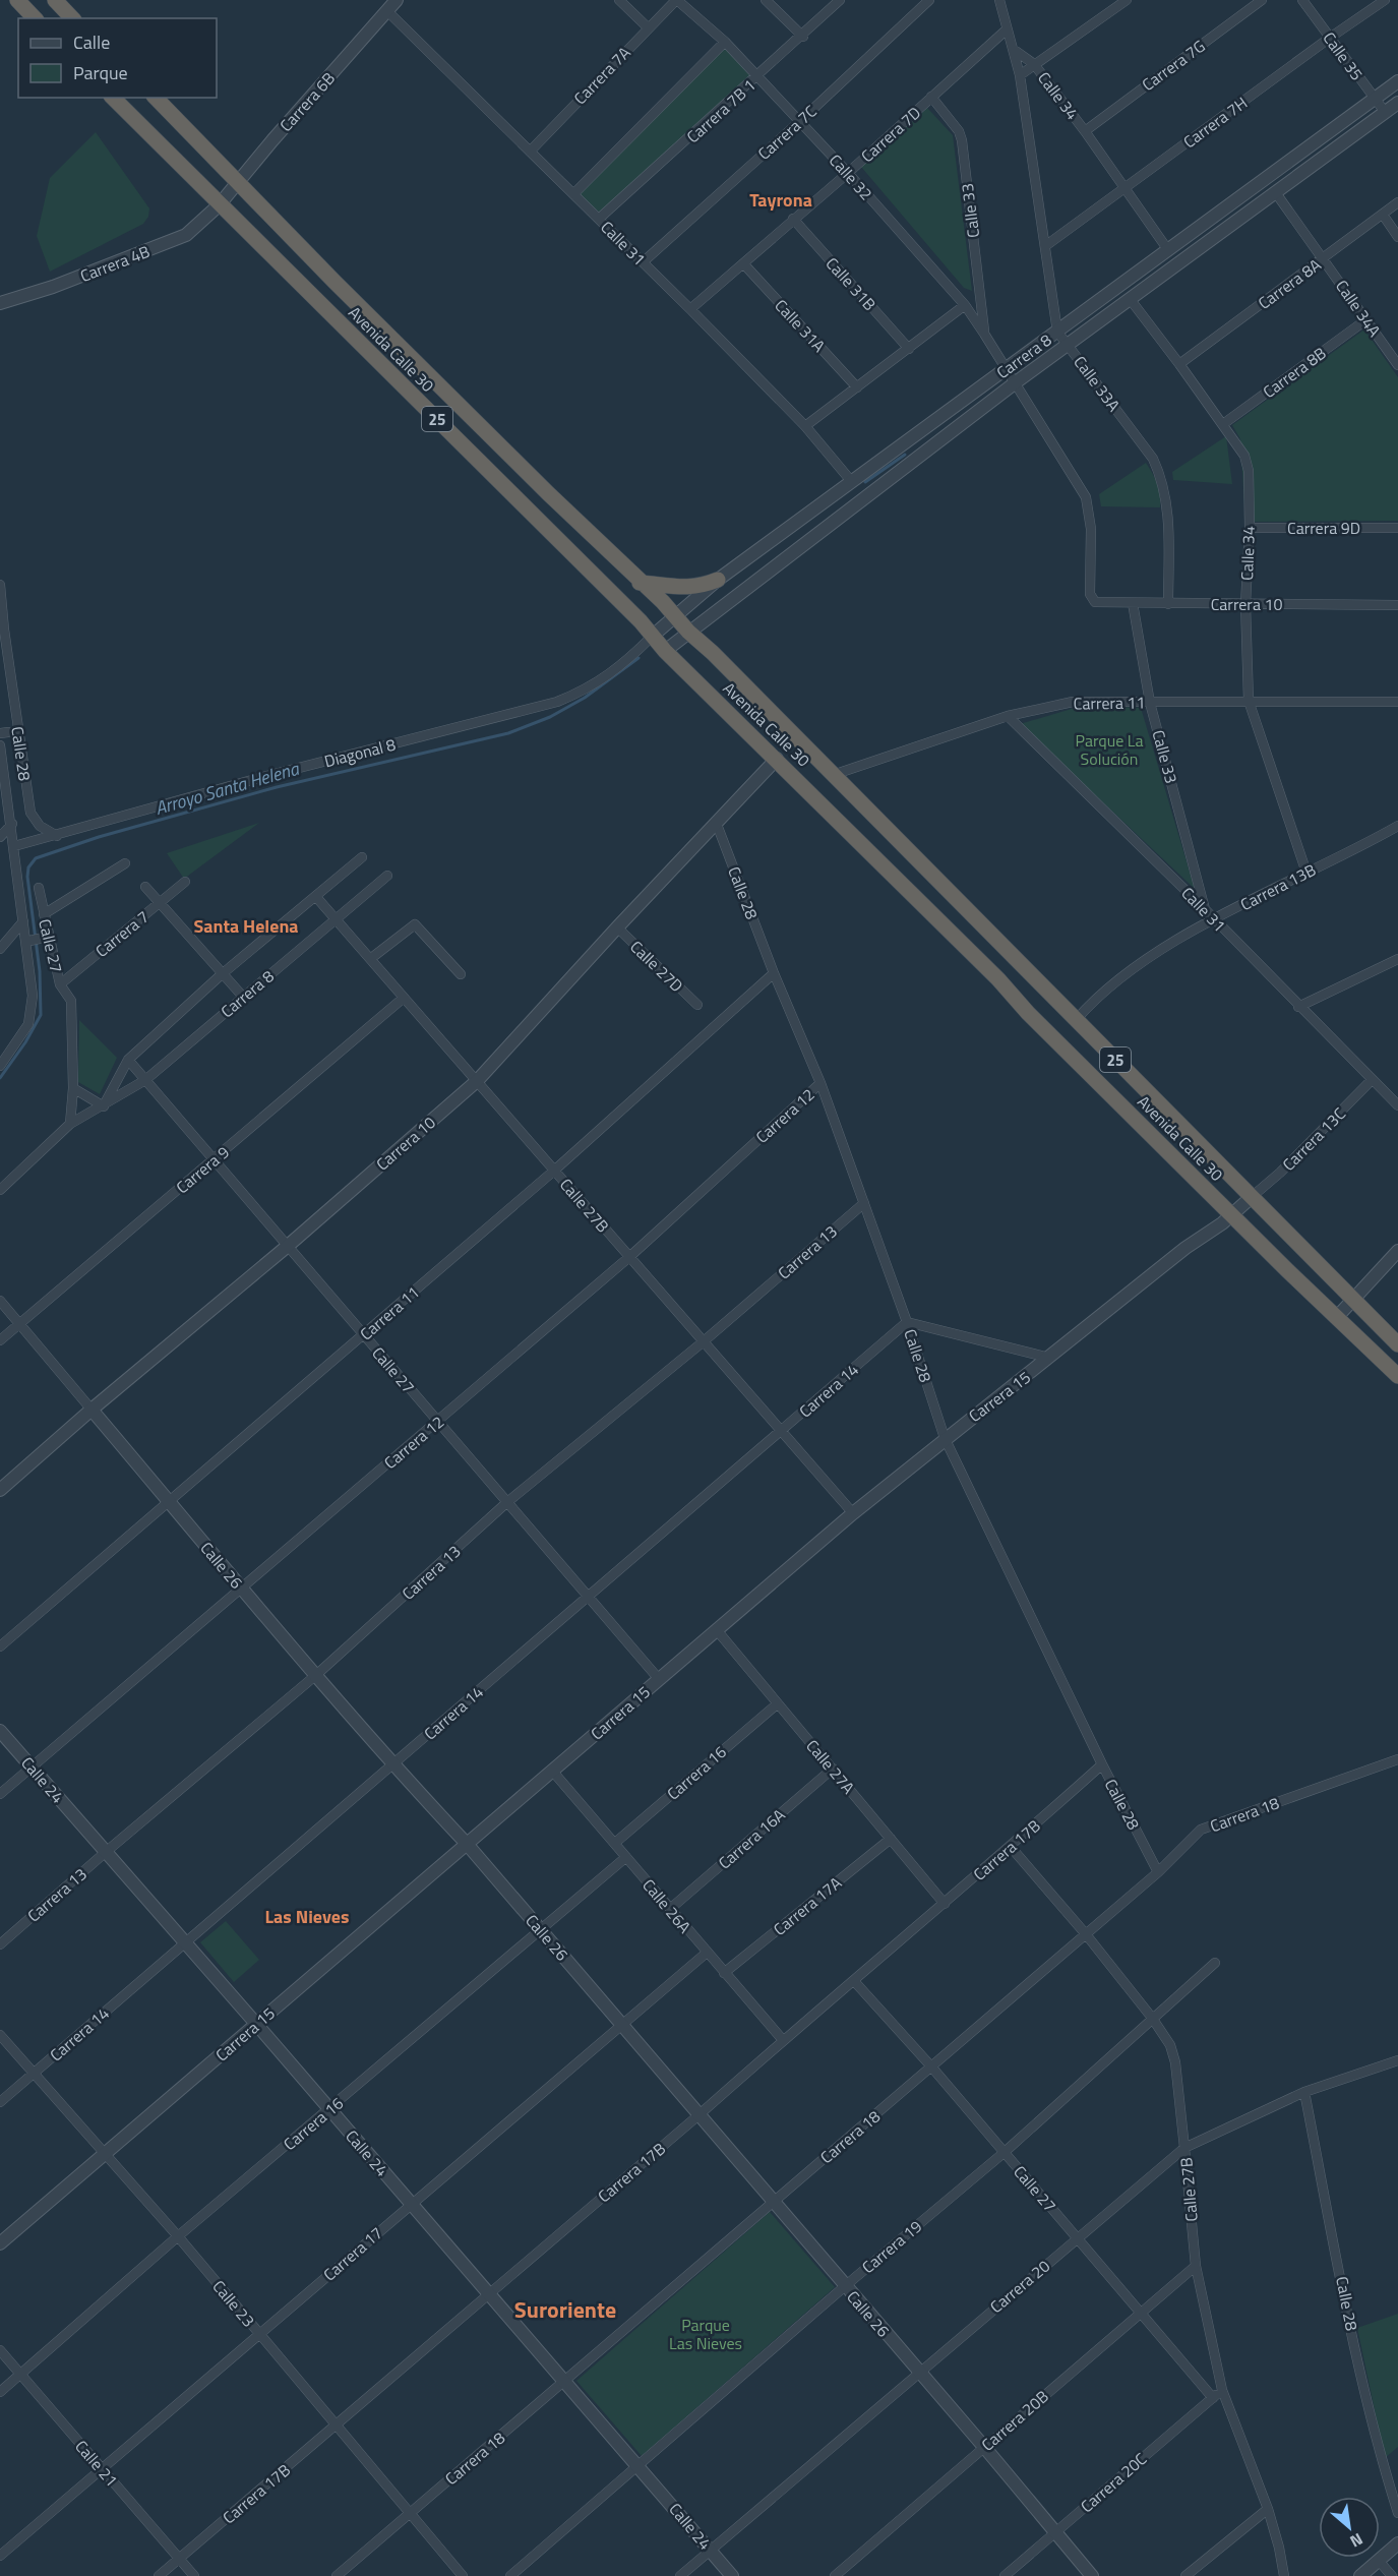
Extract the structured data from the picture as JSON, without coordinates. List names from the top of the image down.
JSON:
{
  "streets": {
    "highway": ["Avenida Calle 30", "25"],
    "street": [
      "Calle 35",
      "Carrera 7G",
      "Carrera 7A",
      "Calle 34",
      "Carrera 6B",
      "Carrera 7B 1",
      "Carrera 7H",
      "Carrera 7C",
      "Carrera 7D",
      "Calle 32",
      "Calle 33",
      "Calle 31",
      "Carrera 4B",
      "Calle 31B",
      "Carrera 8A",
      "Calle 34A",
      "Calle 31A",
      "Carrera 8",
      "Carrera 8B",
      "Calle 33A",
      "Carrera 9D",
      "Carrera 10",
      "Carrera 11",
      "Diagonal 8",
      "Calle 28",
      "Carrera 13B",
      "Carrera 7",
      "Calle 27",
      "Calle 27D",
      "Carrera 12",
      "Carrera 13C",
      "Carrera 9",
      "Calle 27B",
      "Carrera 13",
      "Carrera 14",
      "Carrera 15",
      "Calle 26",
      "Calle 27A",
      "Carrera 16",
      "Calle 24",
      "Carrera 18",
      "Carrera 16A",
      "Carrera 17B",
      "Calle 26A",
      "Carrera 17A",
      "Carrera 19",
      "Carrera 17",
      "Carrera 20",
      "Calle 23",
      "Carrera 20B",
      "Calle 21",
      "Carrera 20C"
    ]
  },
  "crossings": [
    ["Calle 35", "Carrera 7H"],
    ["Calle 35", "Carrera 8"],
    ["Carrera 7G", "Calle 34"],
    ["Carrera 7A", "Calle 32"],
    ["Carrera 7A", "Calle 31"],
    ["Calle 34", "Carrera 7H"],
    ["Calle 34", "Carrera 8A"],
    ["Calle 34", "Carrera 8"],
    ["Calle 34", "Carrera 8B"],
    ["Calle 34", "Carrera 9D"],
    ["Calle 34", "Carrera 10"],
    ["Calle 34", "Carrera 11"],
    ["Calle 34", "Carrera 13B"],
    ["Carrera 6B", "Calle 31"],
    ["Carrera 6B", "Carrera 4B"],
    ["Carrera 6B", "Avenida Calle 30"],
    ["Carrera 7B 1", "Calle 32"],
    ["Carrera 7B 1", "Calle 31"],
    ["Carrera 7C", "Calle 32"],
    ["Carrera 7C", "Calle 31"],
    ["Carrera 7D", "Calle 32"],
    ["Carrera 7D", "Calle 33"],
    ["Carrera 7D", "Calle 31"],
    ["Carrera 7D", "Calle 31B"],
    ["Carrera 7D", "Calle 31A"],
    ["Calle 32", "Calle 33"],
    ["Calle 32", "Carrera 8"],
    ["Calle 33", "Calle 31"],
    ["Calle 33", "Carrera 10"],
    ["Calle 33", "Carrera 11"],
    ["Calle 31", "Carrera 8"],
    ["Calle 31", "Carrera 11"],
    ["Calle 31", "Carrera 13B"],
    ["Calle 31", "Carrera 13C"],
    ["Carrera 4B", "Avenida Calle 30"],
    ["Carrera 8A", "Calle 34A"],
    ["Calle 34A", "Carrera 8"],
    ["Calle 34A", "Carrera 8B"],
    ["Avenida Calle 30", "Carrera 8"],
    ["Avenida Calle 30", "Carrera 10"],
    ["Avenida Calle 30", "Carrera 11"],
    ["Avenida Calle 30", "Diagonal 8"],
    ["Avenida Calle 30", "Carrera 13B"],
    ["Avenida Calle 30", "Carrera 13C"],
    ["Avenida Calle 30", "Carrera 15"],
    ["Carrera 8", "Calle 33A"],
    ["Carrera 8", "Carrera 10"],
    ["Carrera 8", "Diagonal 8"],
    ["Carrera 8", "Calle 27"],
    ["Carrera 8", "Calle 27B"],
    ["Calle 33A", "Carrera 10"],
    ["Carrera 10", "Calle 28"],
    ["Carrera 10", "Calle 27"],
    ["Carrera 10", "Calle 27D"],
    ["Carrera 10", "Calle 27B"],
    ["Carrera 10", "Calle 26"],
    ["Carrera 11", "Calle 28"],
    ["Carrera 11", "Calle 27"],
    ["Carrera 11", "Calle 27B"],
    ["Carrera 11", "Calle 26"],
    ["Diagonal 8", "Calle 28"],
    ["Diagonal 8", "Calle 27"],
    ["Calle 28", "Carrera 12"],
    ["Calle 28", "Carrera 13"],
    ["Calle 28", "Carrera 14"],
    ["Calle 28", "Carrera 15"],
    ["Calle 28", "Carrera 18"],
    ["Calle 28", "Carrera 17B"],
    ["Calle 28", "Carrera 20"],
    ["Carrera 7", "Calle 27"],
    ["Calle 27", "Carrera 12"],
    ["Calle 27", "Carrera 9"],
    ["Calle 27", "Carrera 13"],
    ["Calle 27", "Carrera 14"],
    ["Calle 27", "Carrera 15"],
    ["Calle 27", "Carrera 18"],
    ["Calle 27", "Carrera 17B"],
    ["Calle 27", "Carrera 19"],
    ["Calle 27", "Carrera 20"],
    ["Calle 27", "Carrera 20B"],
    ["Calle 27", "Carrera 20C"],
    ["Carrera 12", "Calle 27B"],
    ["Carrera 12", "Calle 26"],
    ["Carrera 12", "Calle 24"],
    ["Carrera 13C", "Carrera 15"],
    ["Carrera 9", "Calle 27B"],
    ["Carrera 9", "Calle 26"],
    ["Calle 27B", "Carrera 13"],
    ["Calle 27B", "Carrera 14"],
    ["Calle 27B", "Carrera 15"],
    ["Calle 27B", "Carrera 18"],
    ["Calle 27B", "Carrera 17B"],
    ["Calle 27B", "Carrera 19"],
    ["Calle 27B", "Carrera 20"],
    ["Calle 27B", "Carrera 20B"],
    ["Calle 27B", "Carrera 20C"],
    ["Carrera 13", "Calle 26"],
    ["Carrera 13", "Calle 24"],
    ["Carrera 14", "Calle 26"],
    ["Carrera 14", "Calle 24"],
    ["Carrera 14", "Calle 23"],
    ["Carrera 15", "Calle 26"],
    ["Carrera 15", "Calle 27A"],
    ["Carrera 15", "Calle 24"],
    ["Carrera 15", "Calle 26A"],
    ["Carrera 15", "Calle 23"],
    ["Calle 26", "Carrera 16"],
    ["Calle 26", "Carrera 18"],
    ["Calle 26", "Carrera 17B"],
    ["Calle 26", "Carrera 19"],
    ["Calle 26", "Carrera 17"],
    ["Calle 26", "Carrera 20"],
    ["Calle 26", "Carrera 20B"],
    ["Calle 26", "Carrera 20C"],
    ["Calle 27A", "Carrera 16"],
    ["Calle 27A", "Carrera 16A"],
    ["Calle 27A", "Carrera 17B"],
    ["Calle 27A", "Carrera 17A"],
    ["Carrera 16", "Calle 24"],
    ["Carrera 16", "Calle 26A"],
    ["Carrera 16", "Calle 23"],
    ["Carrera 16", "Calle 21"],
    ["Calle 24", "Carrera 18"],
    ["Calle 24", "Carrera 17B"],
    ["Calle 24", "Carrera 19"],
    ["Calle 24", "Carrera 17"],
    ["Calle 24", "Carrera 20"],
    ["Carrera 18", "Calle 23"],
    ["Carrera 16A", "Calle 26A"],
    ["Carrera 17B", "Calle 26A"],
    ["Carrera 17B", "Calle 23"],
    ["Carrera 17B", "Calle 21"],
    ["Calle 26A", "Carrera 17A"],
    ["Calle 26A", "Carrera 17"],
    ["Carrera 17", "Calle 23"],
    ["Carrera 17", "Calle 21"]
  ],
  "districts": [
    "Tayrona",
    "Santa Helena",
    "Las Nieves",
    "Suroriente"
  ],
  "water": ["Arroyo Santa Helena"],
  "parks": ["Parque La Solución", "Parque Las Nieves"],
  "legend": ["Calle", "Parque"],
  "north": "bottom right"
}
